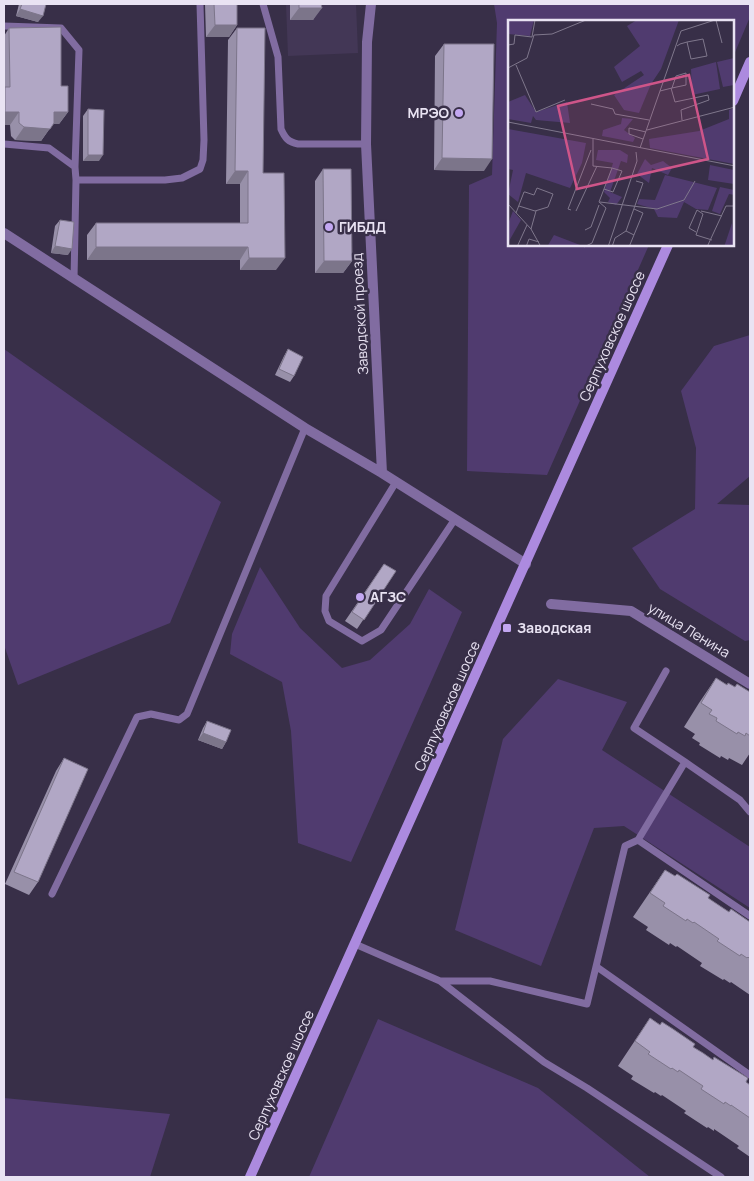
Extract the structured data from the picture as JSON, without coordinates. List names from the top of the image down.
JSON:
{
  "streets": {
    "main road": ["Серпуховское шоссе"],
    "street": ["Заводской проезд", "улица Ленина"]
  },
  "places": {
    "other": ["МРЭО", "ГИБДД", "АГЗС"],
    "transit": ["Заводская"]
  }
}
